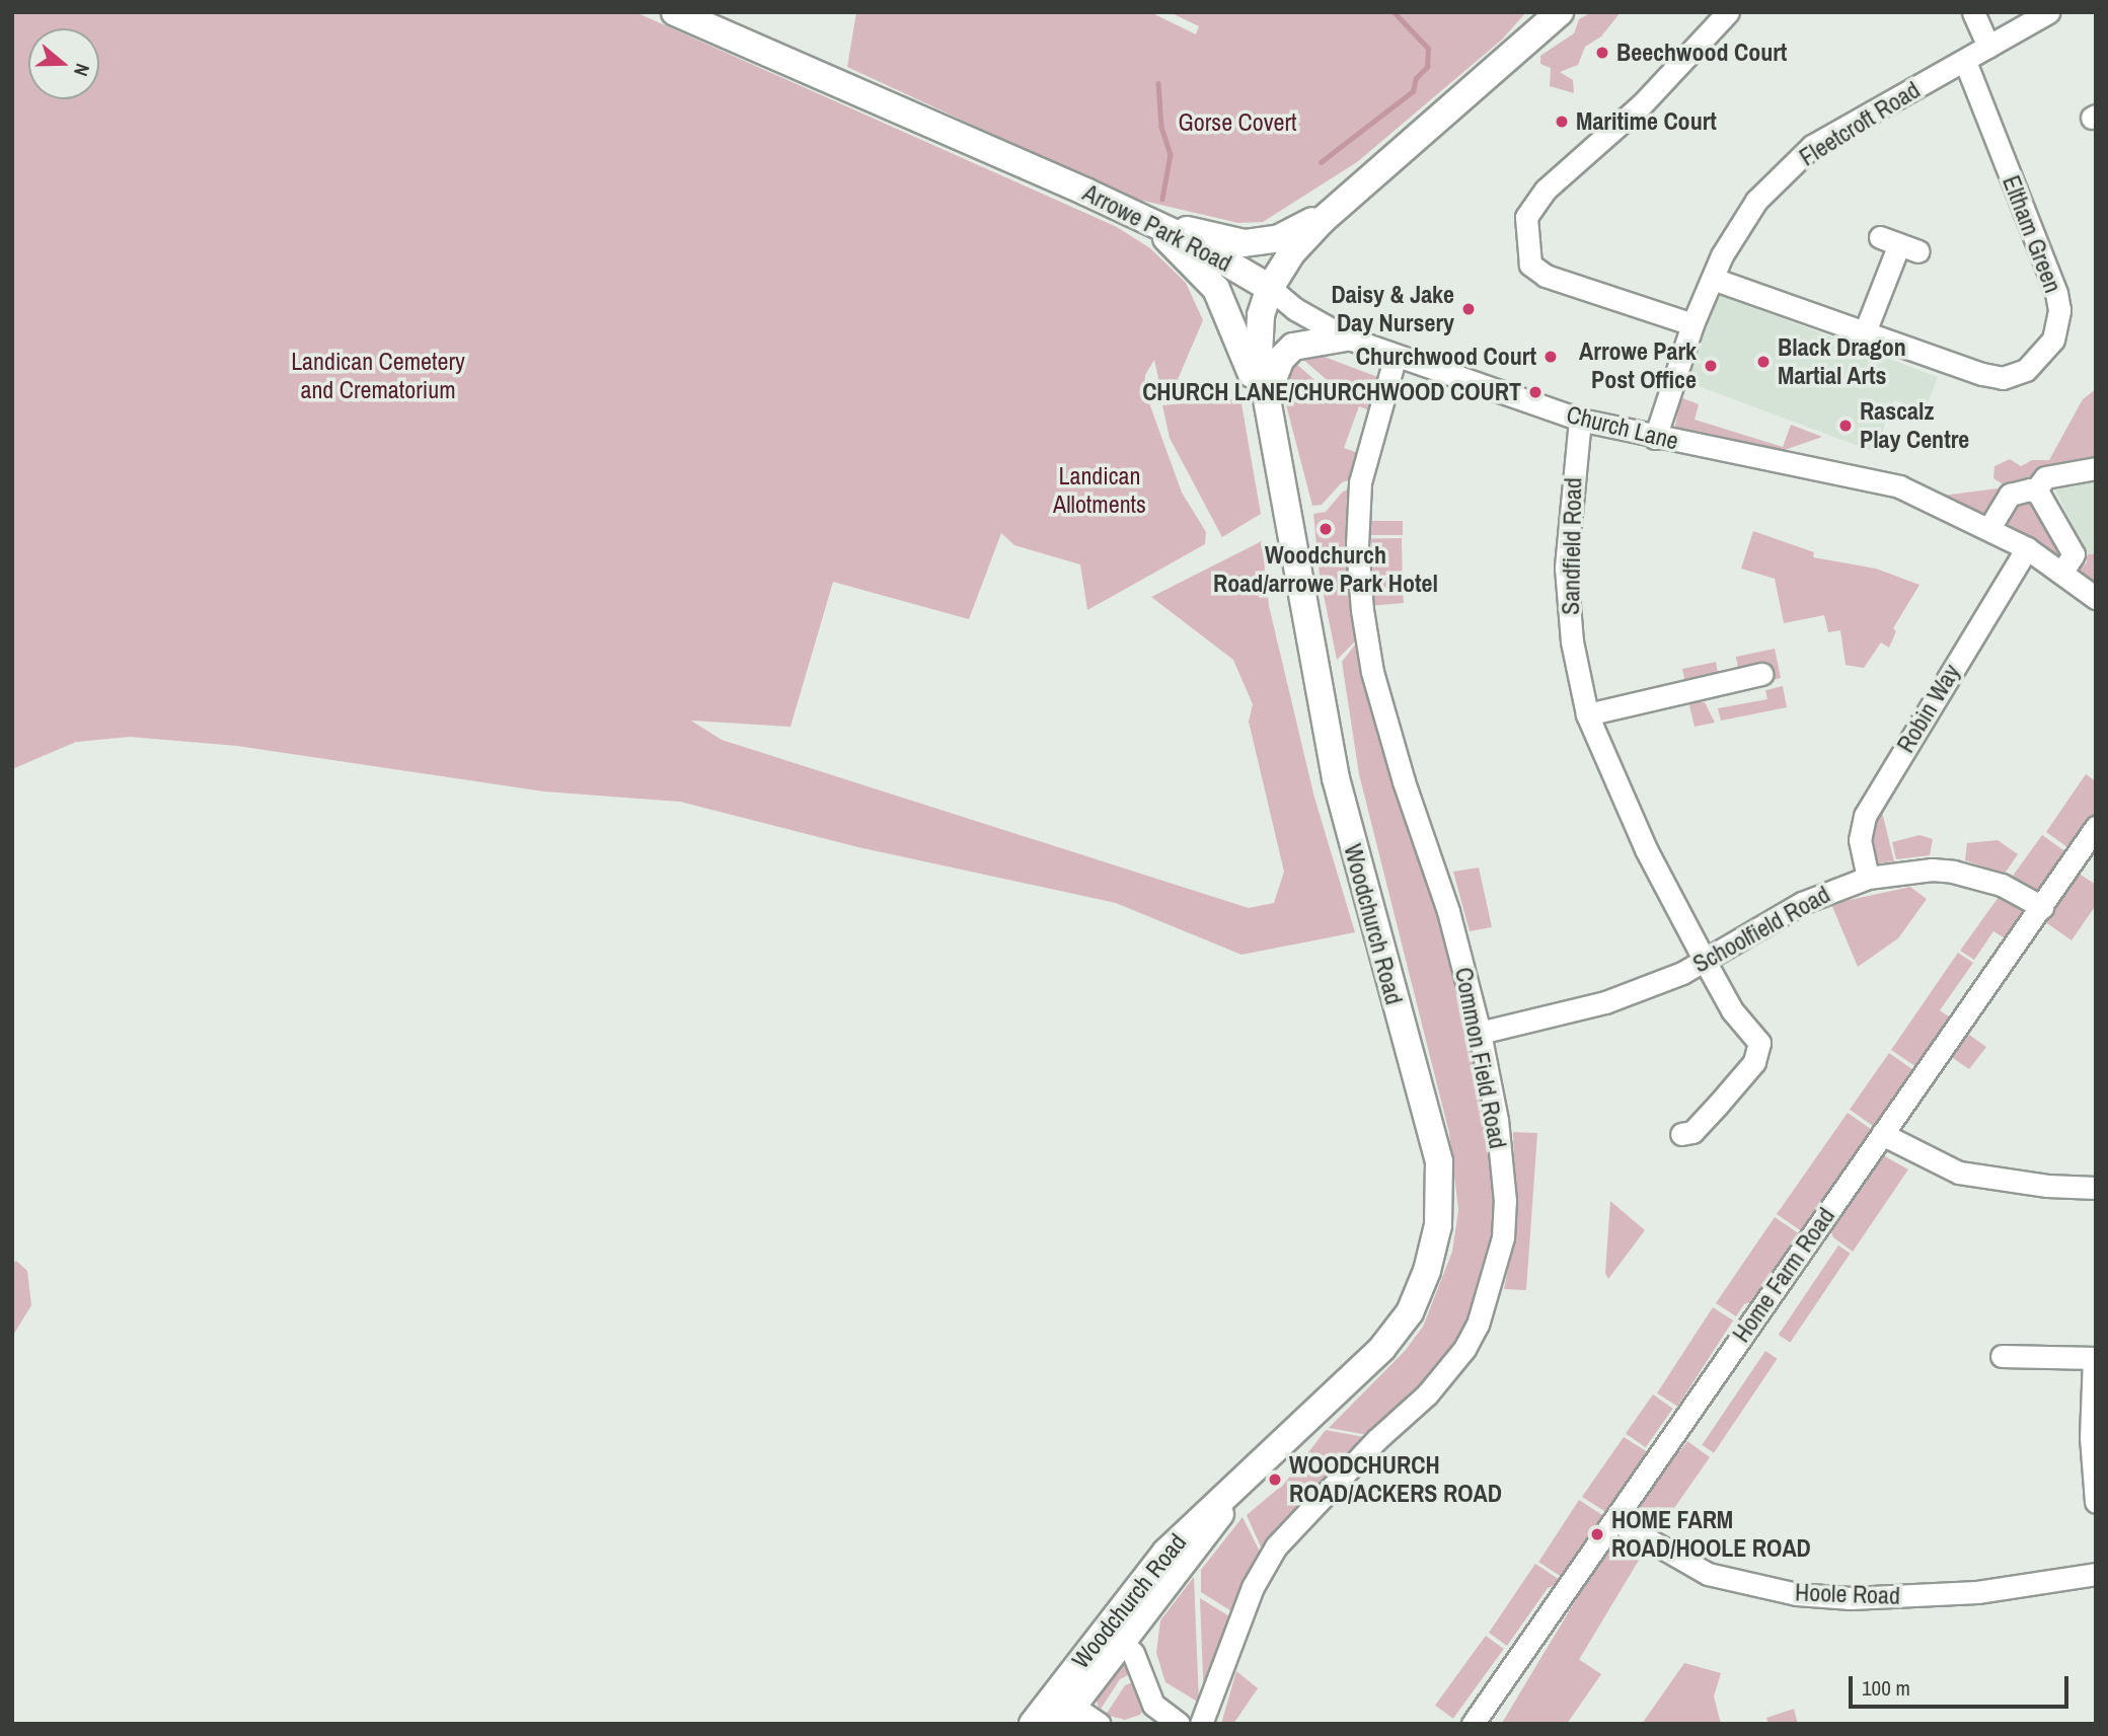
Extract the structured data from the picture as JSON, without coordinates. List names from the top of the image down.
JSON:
{
  "streets": {
    "main road": ["Arrowe Park Road", "Woodchurch Road"],
    "street": [
      "Fleetcroft Road",
      "Eltham Green",
      "Church Lane",
      "Sandfield Road",
      "Robin Way",
      "Schoolfield Road",
      "Common Field Road",
      "Home Farm Road",
      "Hoole Road"
    ]
  },
  "crossings": [
    ["Fleetcroft Road", "Eltham Green"],
    ["Fleetcroft Road", "Church Lane"],
    ["Arrowe Park Road", "Church Lane"],
    ["Arrowe Park Road", "Woodchurch Road"],
    ["Church Lane", "Sandfield Road"],
    ["Church Lane", "Robin Way"],
    ["Church Lane", "Woodchurch Road"],
    ["Church Lane", "Common Field Road"],
    ["Sandfield Road", "Schoolfield Road"],
    ["Robin Way", "Schoolfield Road"],
    ["Schoolfield Road", "Common Field Road"],
    ["Schoolfield Road", "Home Farm Road"],
    ["Home Farm Road", "Hoole Road"]
  ],
  "parks": ["Gorse Covert", "Landican Cemetery and Crematorium", "Landican Allotments"],
  "places": [
    "Beechwood Court",
    "Maritime Court",
    "Daisy & Jake Day Nursery",
    "Churchwood Court",
    "Black Dragon Martial Arts",
    "Arrowe Park Post Office",
    "CHURCH LANE/CHURCHWOOD COURT",
    "Rascalz Play Centre",
    "Woodchurch Road/arrowe Park Hotel",
    "WOODCHURCH ROAD/ACKERS ROAD",
    "HOME FARM ROAD/HOOLE ROAD"
  ],
  "scale_bar": "100 m",
  "north": "right"
}
